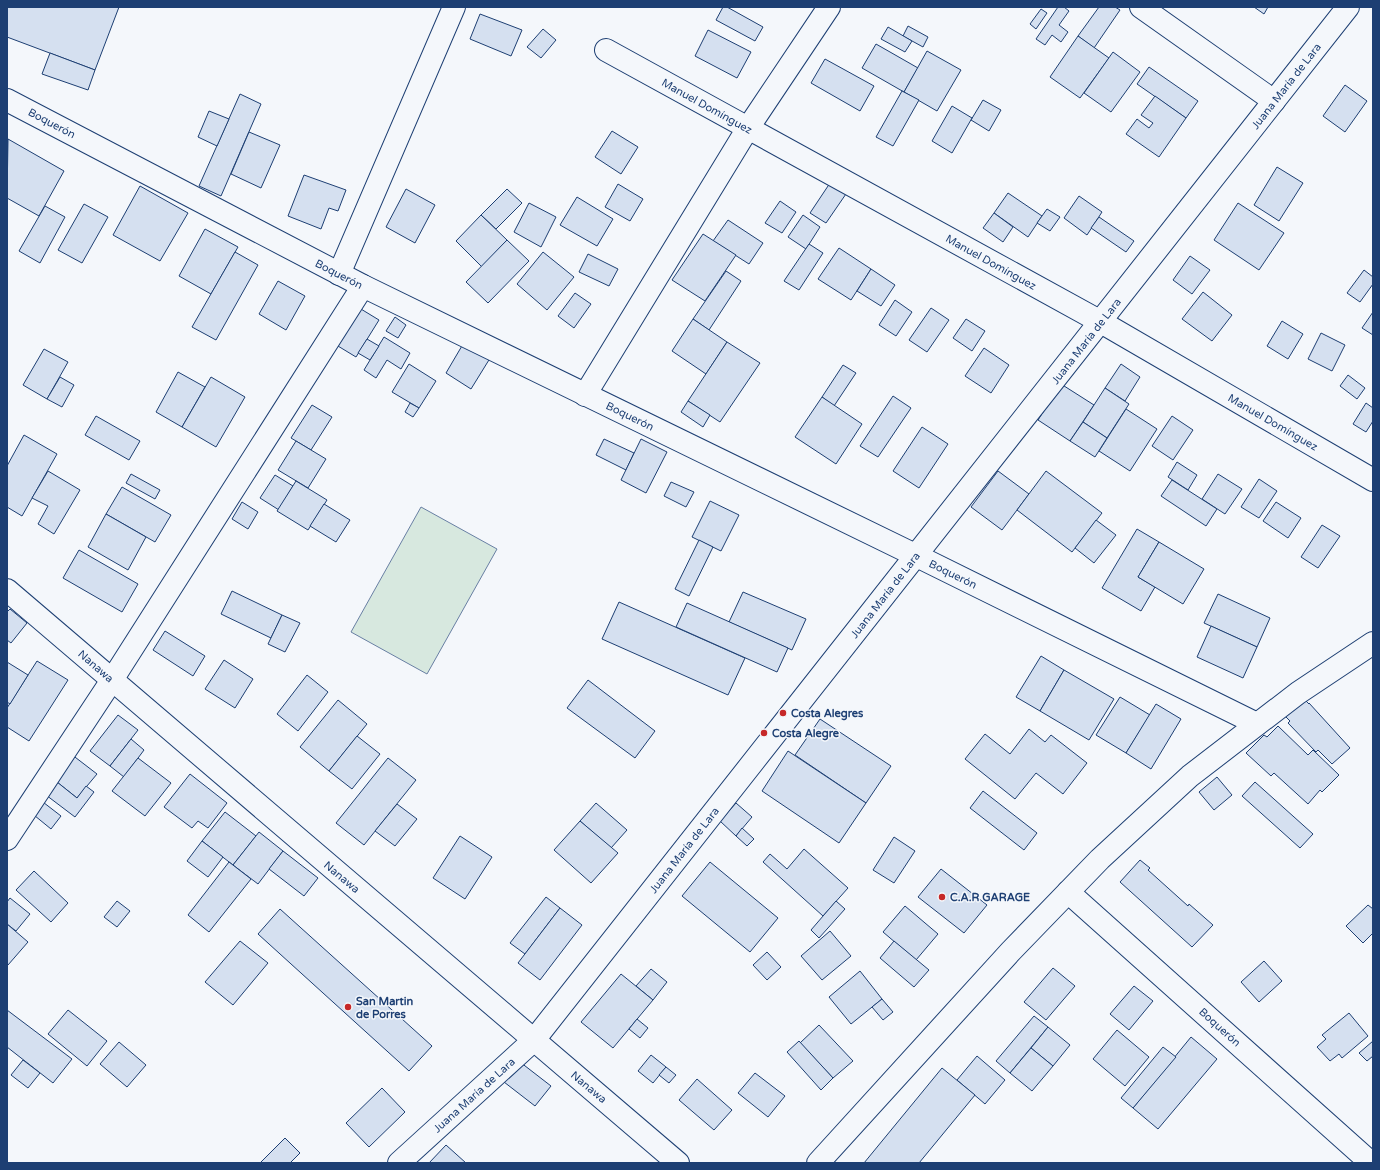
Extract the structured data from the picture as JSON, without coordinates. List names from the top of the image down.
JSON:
{
  "streets": {
    "street": [
      "Juana María de Lara",
      "Manuel Domínguez",
      "Boquerón",
      "Nanawa"
    ]
  },
  "crossings": [
    ["Juana María de Lara", "Manuel Domínguez"],
    ["Juana María de Lara", "Boquerón"],
    ["Juana María de Lara", "Nanawa"]
  ],
  "places": [
    "Costa Alegres",
    "Costa Alegre",
    "C.A.R GARAGE",
    "San Martin de Porres"
  ]
}
